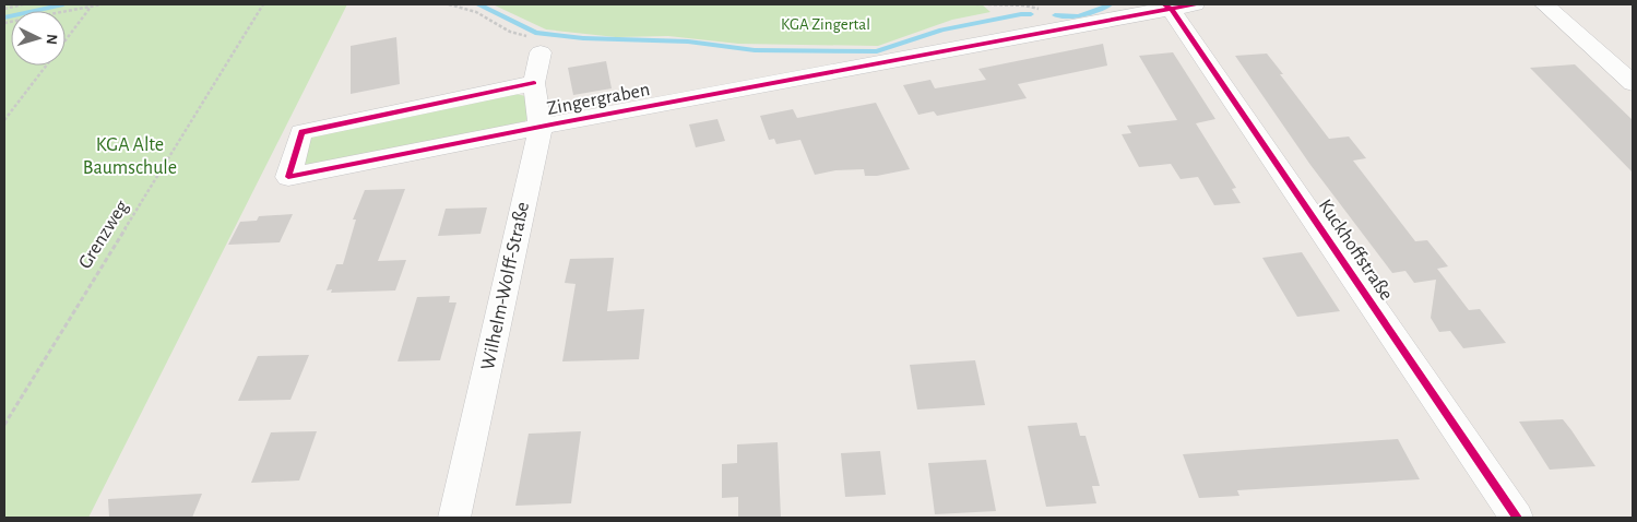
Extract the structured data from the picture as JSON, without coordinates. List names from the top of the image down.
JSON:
{
  "streets": {
    "street": ["Zingergraben", "Kuckhoffstraße", "Wilhelm-Wolff-Straße"],
    "path": ["Grenzweg"]
  },
  "crossings": [
    ["Zingergraben", "Kuckhoffstraße"],
    ["Zingergraben", "Wilhelm-Wolff-Straße"]
  ],
  "parks": ["KGA Zingertal", "KGA Alte Baumschule"],
  "north": "right"
}
